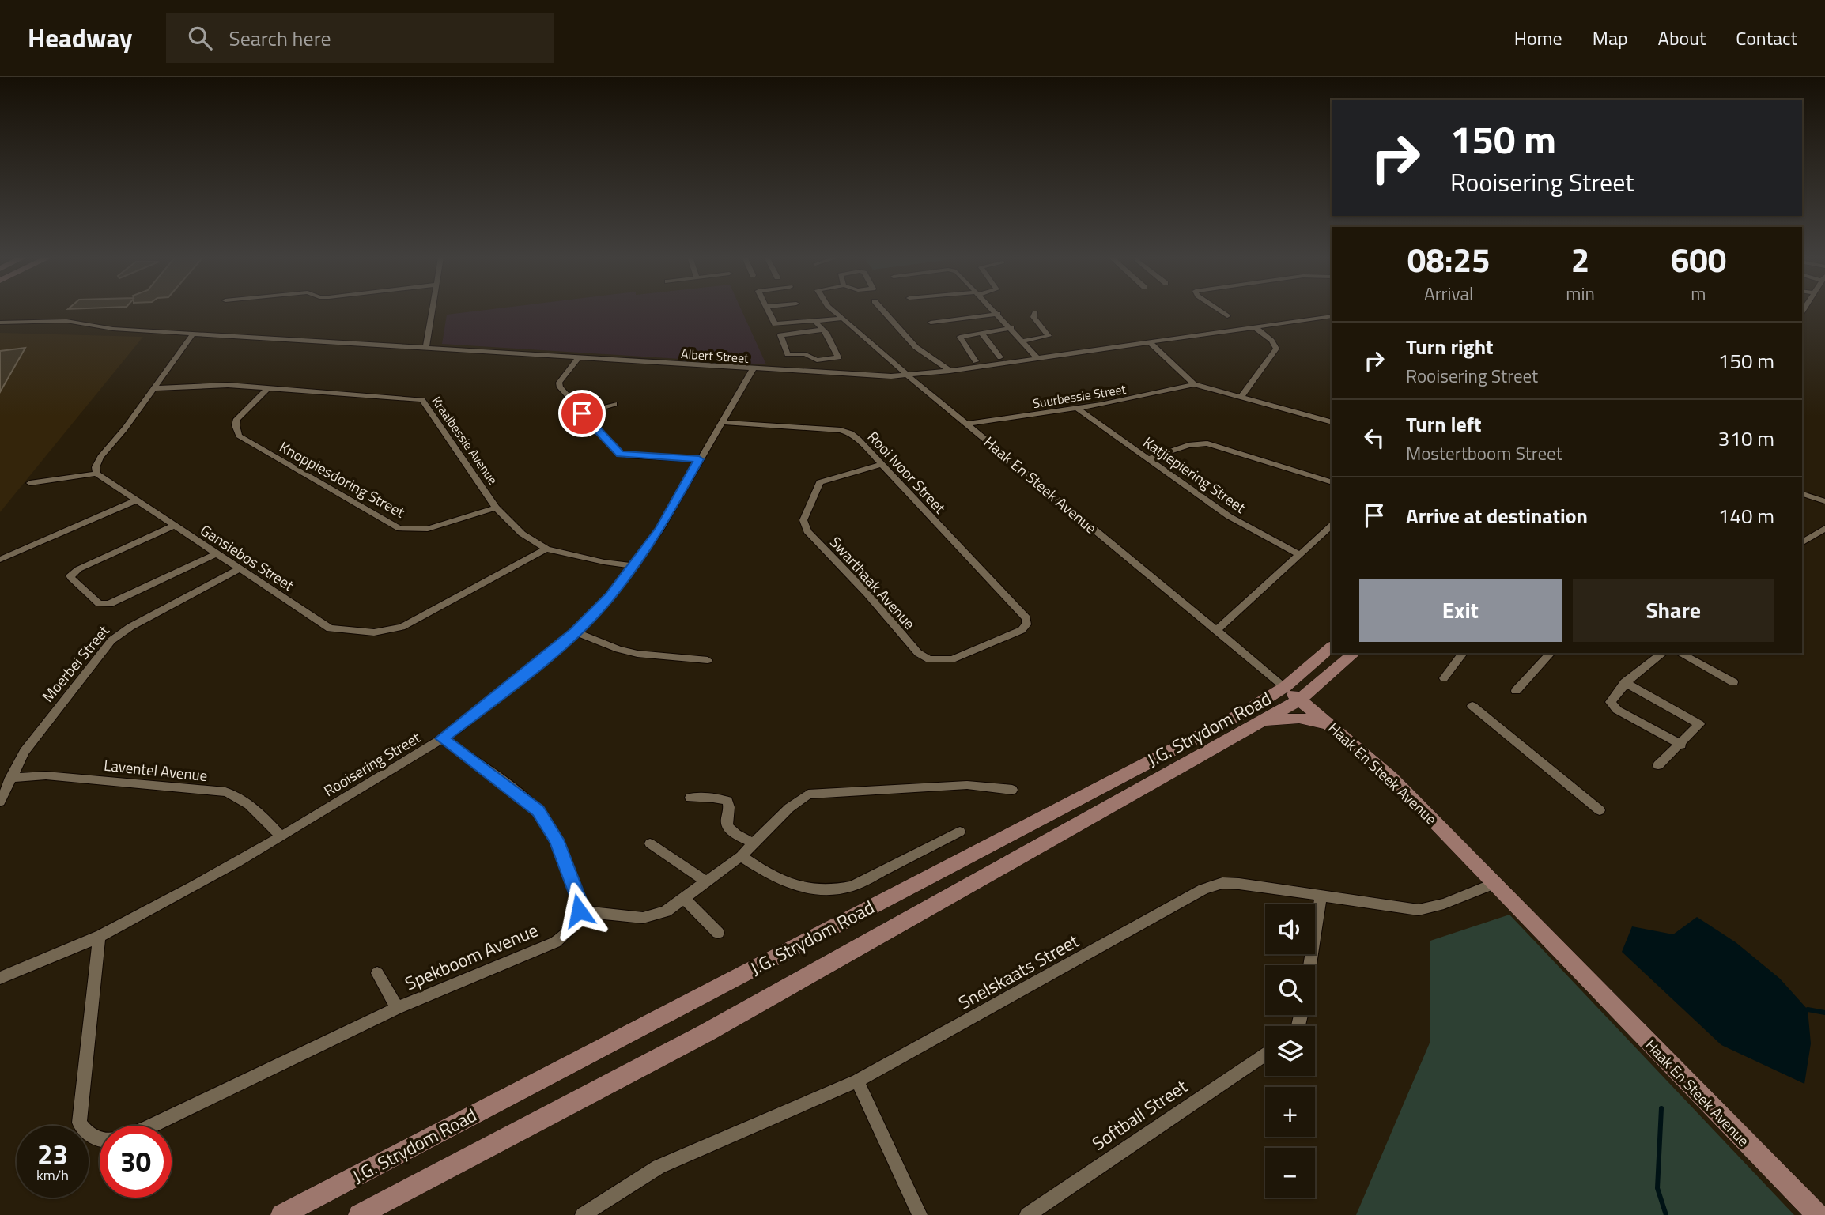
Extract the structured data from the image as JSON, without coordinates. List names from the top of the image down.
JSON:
{
  "streets": {
    "street": [
      "Albert Street",
      "Suurbessie Street",
      "Kraalbessie Avenue",
      "Rooi Ivoor Street",
      "Katjiepiering Street",
      "Knoppiesdoring Street",
      "Haak En Steek Avenue",
      "Gansiebos Street",
      "Swarthaak Avenue",
      "Moerbei Street",
      "J.G. Strydom Road",
      "Rooisering Street",
      "Laventel Avenue",
      "Spekboom Avenue",
      "Snelskaats Street",
      "Softball Street"
    ]
  },
  "crossings": [
    ["Albert Street", "Haak En Steek Avenue"],
    ["Albert Street", "Rooisering Street"],
    ["Suurbessie Street", "Katjiepiering Street"],
    ["Suurbessie Street", "Haak En Steek Avenue"],
    ["Kraalbessie Avenue", "Knoppiesdoring Street"],
    ["Kraalbessie Avenue", "Gansiebos Street"],
    ["Kraalbessie Avenue", "Rooisering Street"],
    ["Rooi Ivoor Street", "Swarthaak Avenue"],
    ["Rooi Ivoor Street", "Rooisering Street"],
    ["Haak En Steek Avenue", "J.G. Strydom Road"],
    ["Haak En Steek Avenue", "Snelskaats Street"],
    ["Gansiebos Street", "Moerbei Street"],
    ["Moerbei Street", "Laventel Avenue"],
    ["Rooisering Street", "Laventel Avenue"]
  ],
  "page": {
    "header": "Headway",
    "search": "Search here",
    "nav": [
      "Home",
      "Map",
      "About",
      "Contact"
    ],
    "turn": ["150 m", "Rooisering Street"],
    "eta": [
      "08:25",
      "Arrival",
      "2",
      "min",
      "600",
      "m"
    ],
    "list": [
      {
        "name": "Turn right",
        "note": "Rooisering Street",
        "value": "150 m"
      },
      {
        "name": "Turn left",
        "note": "Mostertboom Street",
        "value": "310 m"
      },
      {
        "name": "Arrive at destination",
        "value": "140 m"
      }
    ],
    "buttons": ["Exit", "Share"],
    "map_buttons": ["+", "−"],
    "speed": "23 km/h",
    "limit": "30"
  }
}
